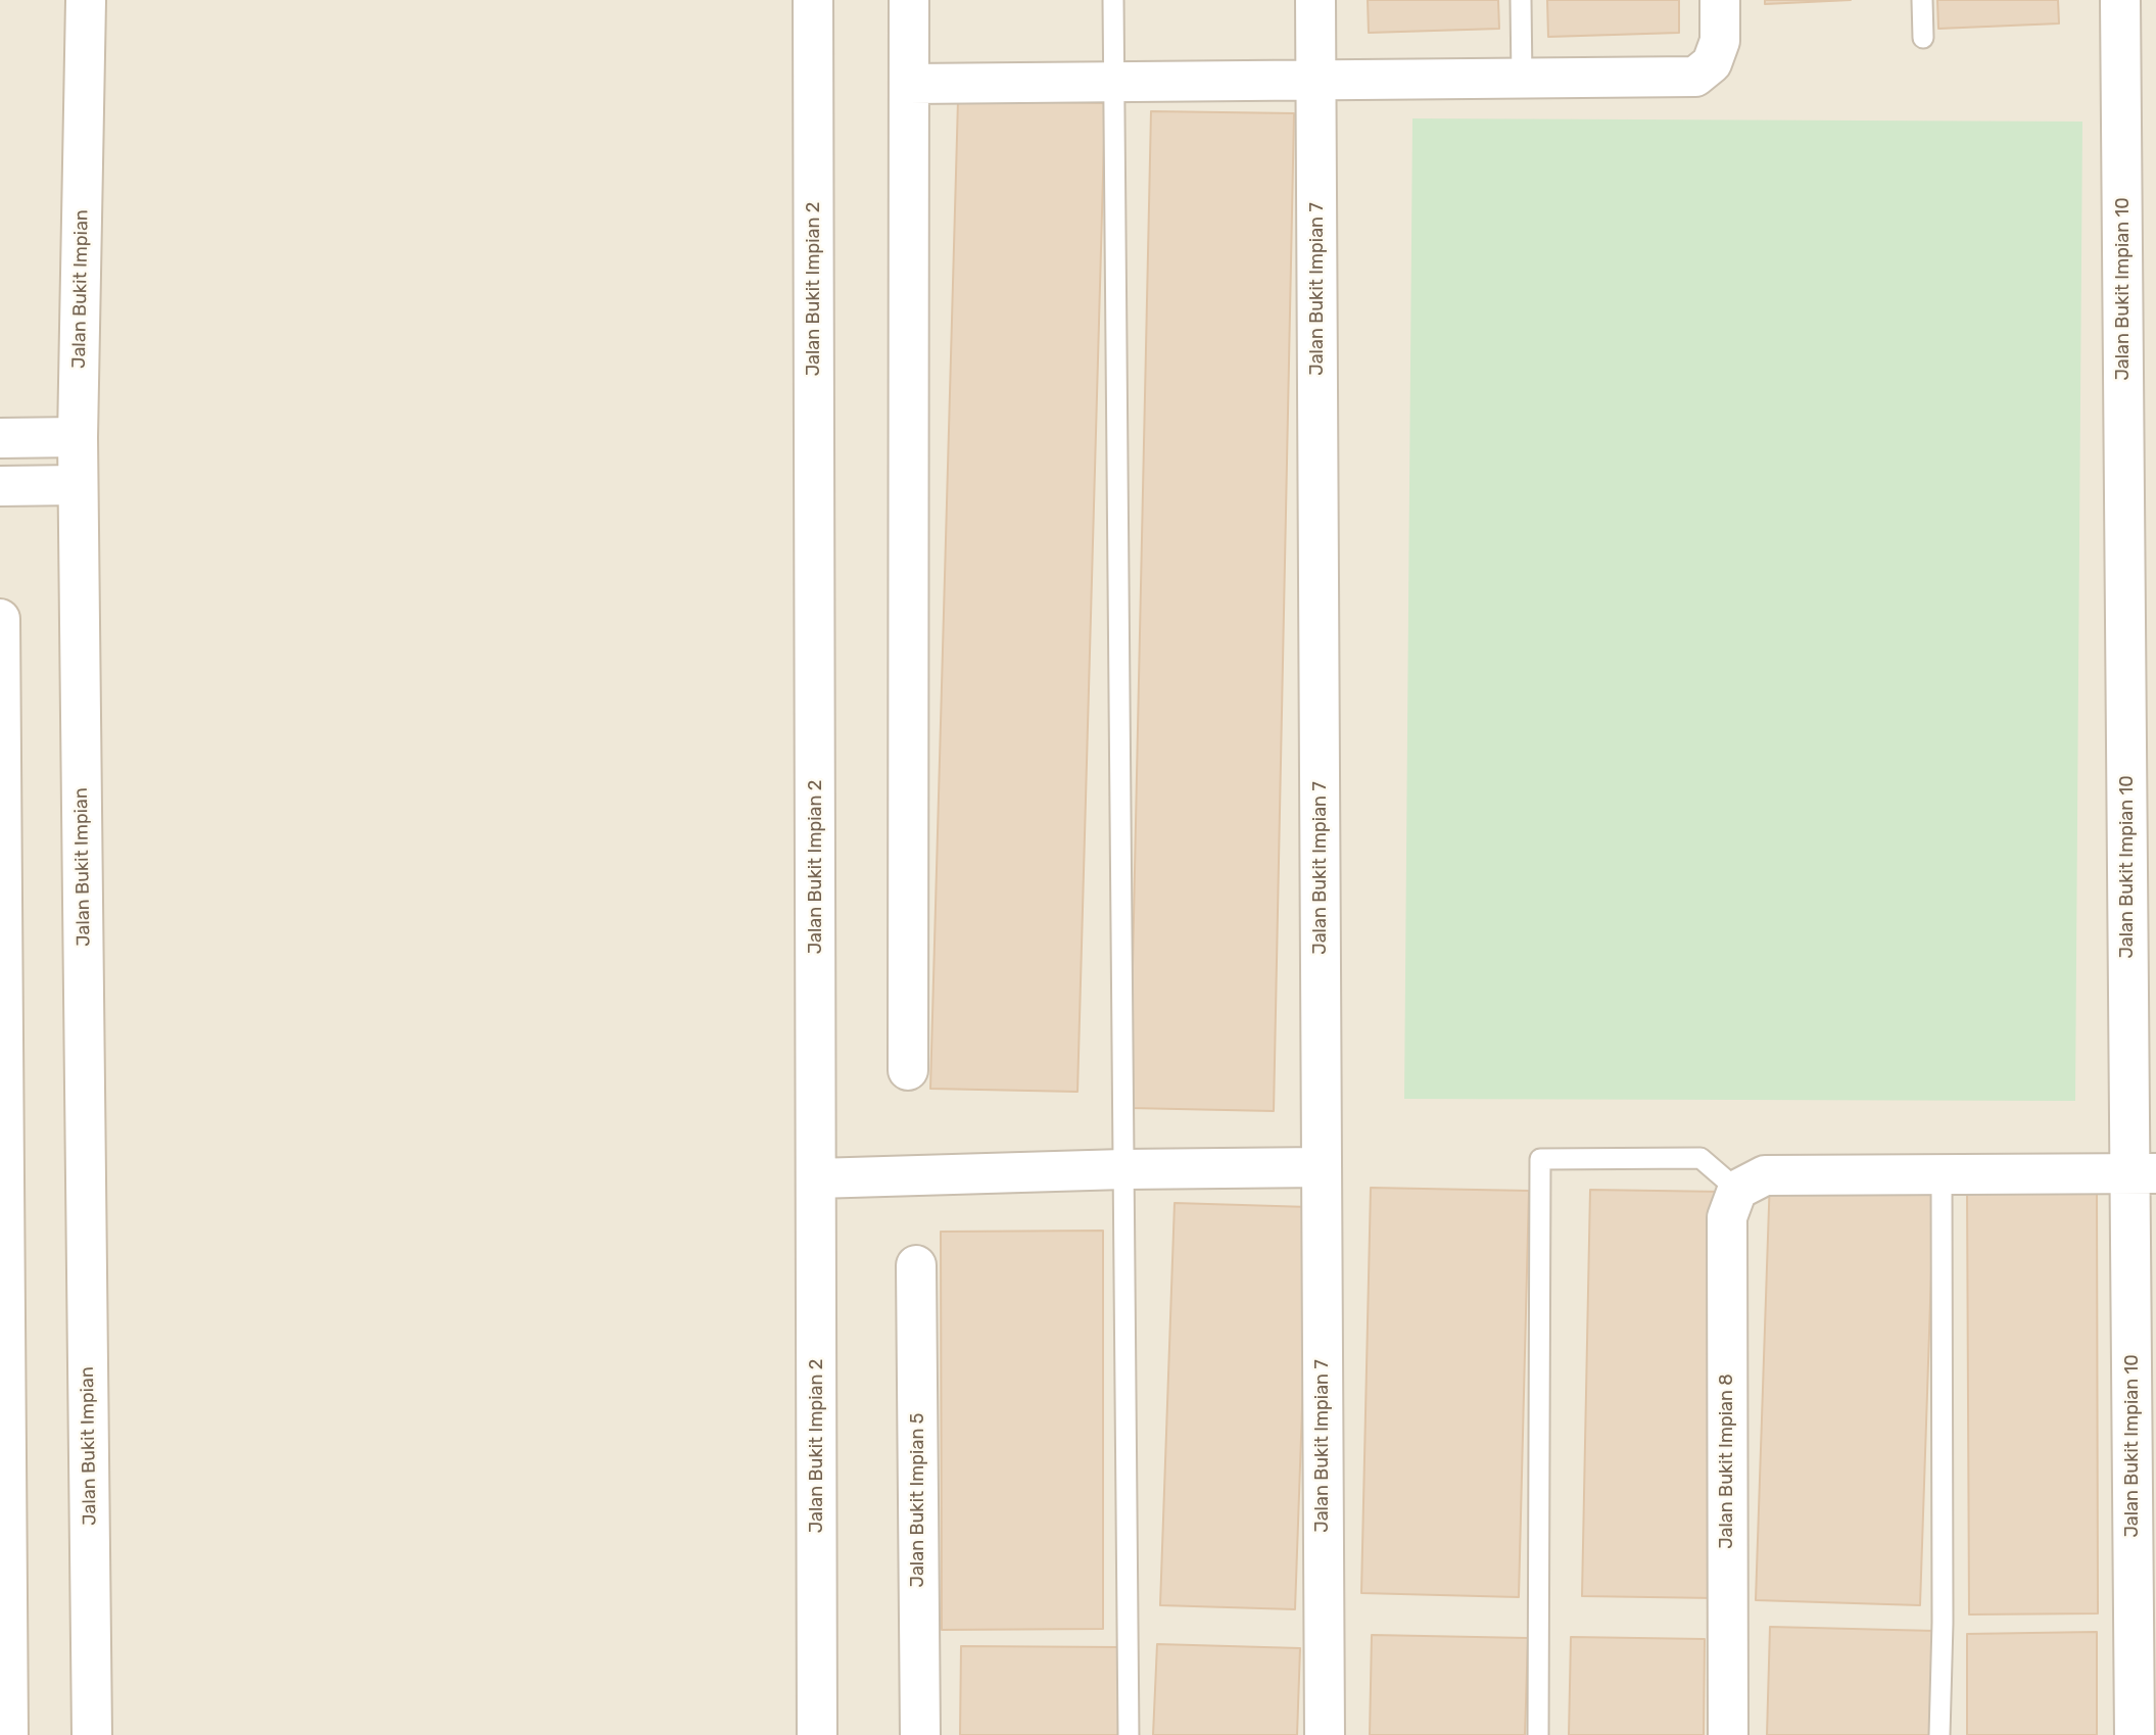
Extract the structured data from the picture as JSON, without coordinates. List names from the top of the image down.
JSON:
{
  "streets": {
    "street": [
      "Jalan Bukit Impian",
      "Jalan Bukit Impian 2",
      "Jalan Bukit Impian 7",
      "Jalan Bukit Impian 10",
      "Jalan Bukit Impian 8",
      "Jalan Bukit Impian 5"
    ]
  }
}
